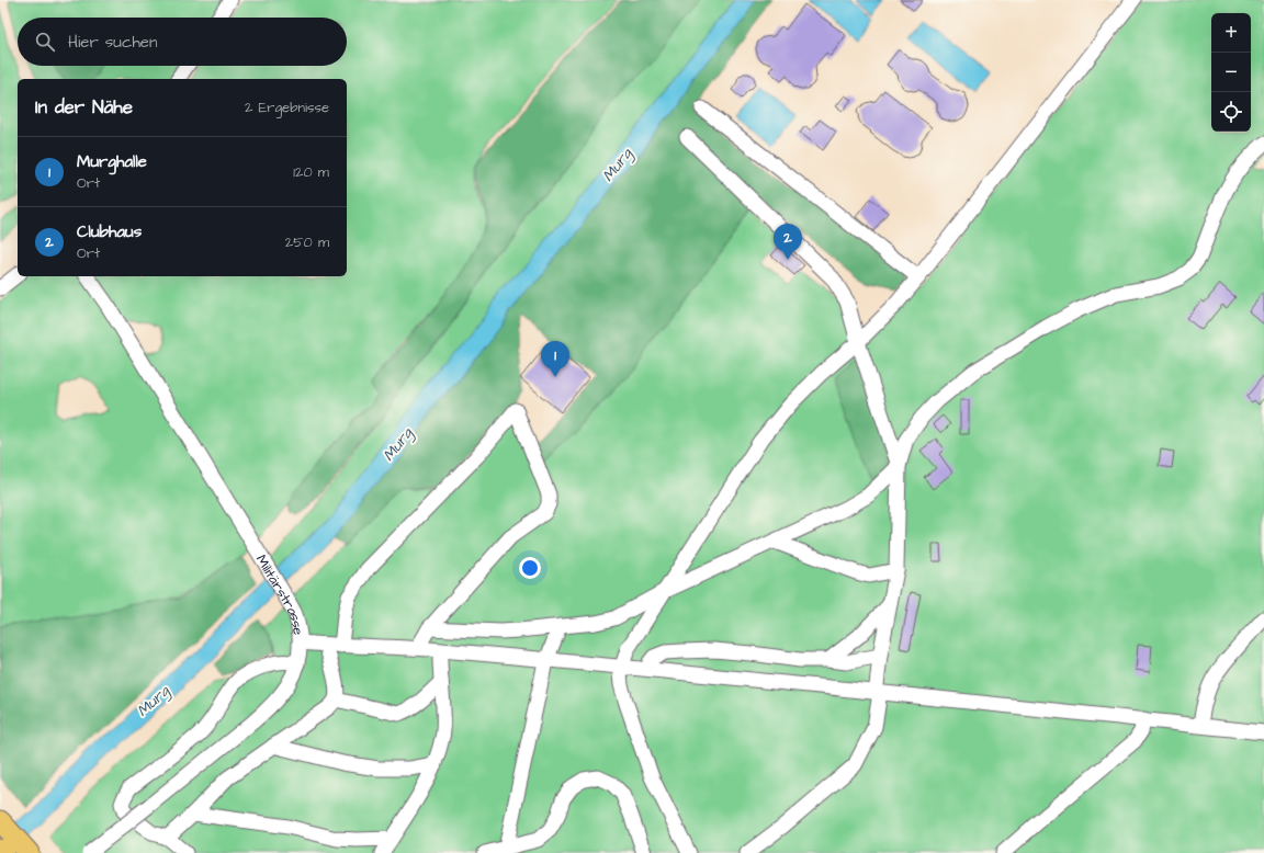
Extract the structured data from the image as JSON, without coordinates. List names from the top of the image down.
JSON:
{
  "streets": {
    "street": ["Militärstrasse"]
  },
  "water": ["Murg"],
  "page": {
    "map_buttons": ["+", "−"],
    "search": "Hier suchen",
    "heading": ["In der Nähe", "2 Ergebnisse"],
    "list": [
      {
        "mark": "1",
        "name": "Murghalle",
        "note": "Ort",
        "value": "120 m"
      },
      {
        "mark": "2",
        "name": "Clubhaus",
        "note": "Ort",
        "value": "250 m"
      }
    ],
    "pins": ["2", "1"]
  }
}
